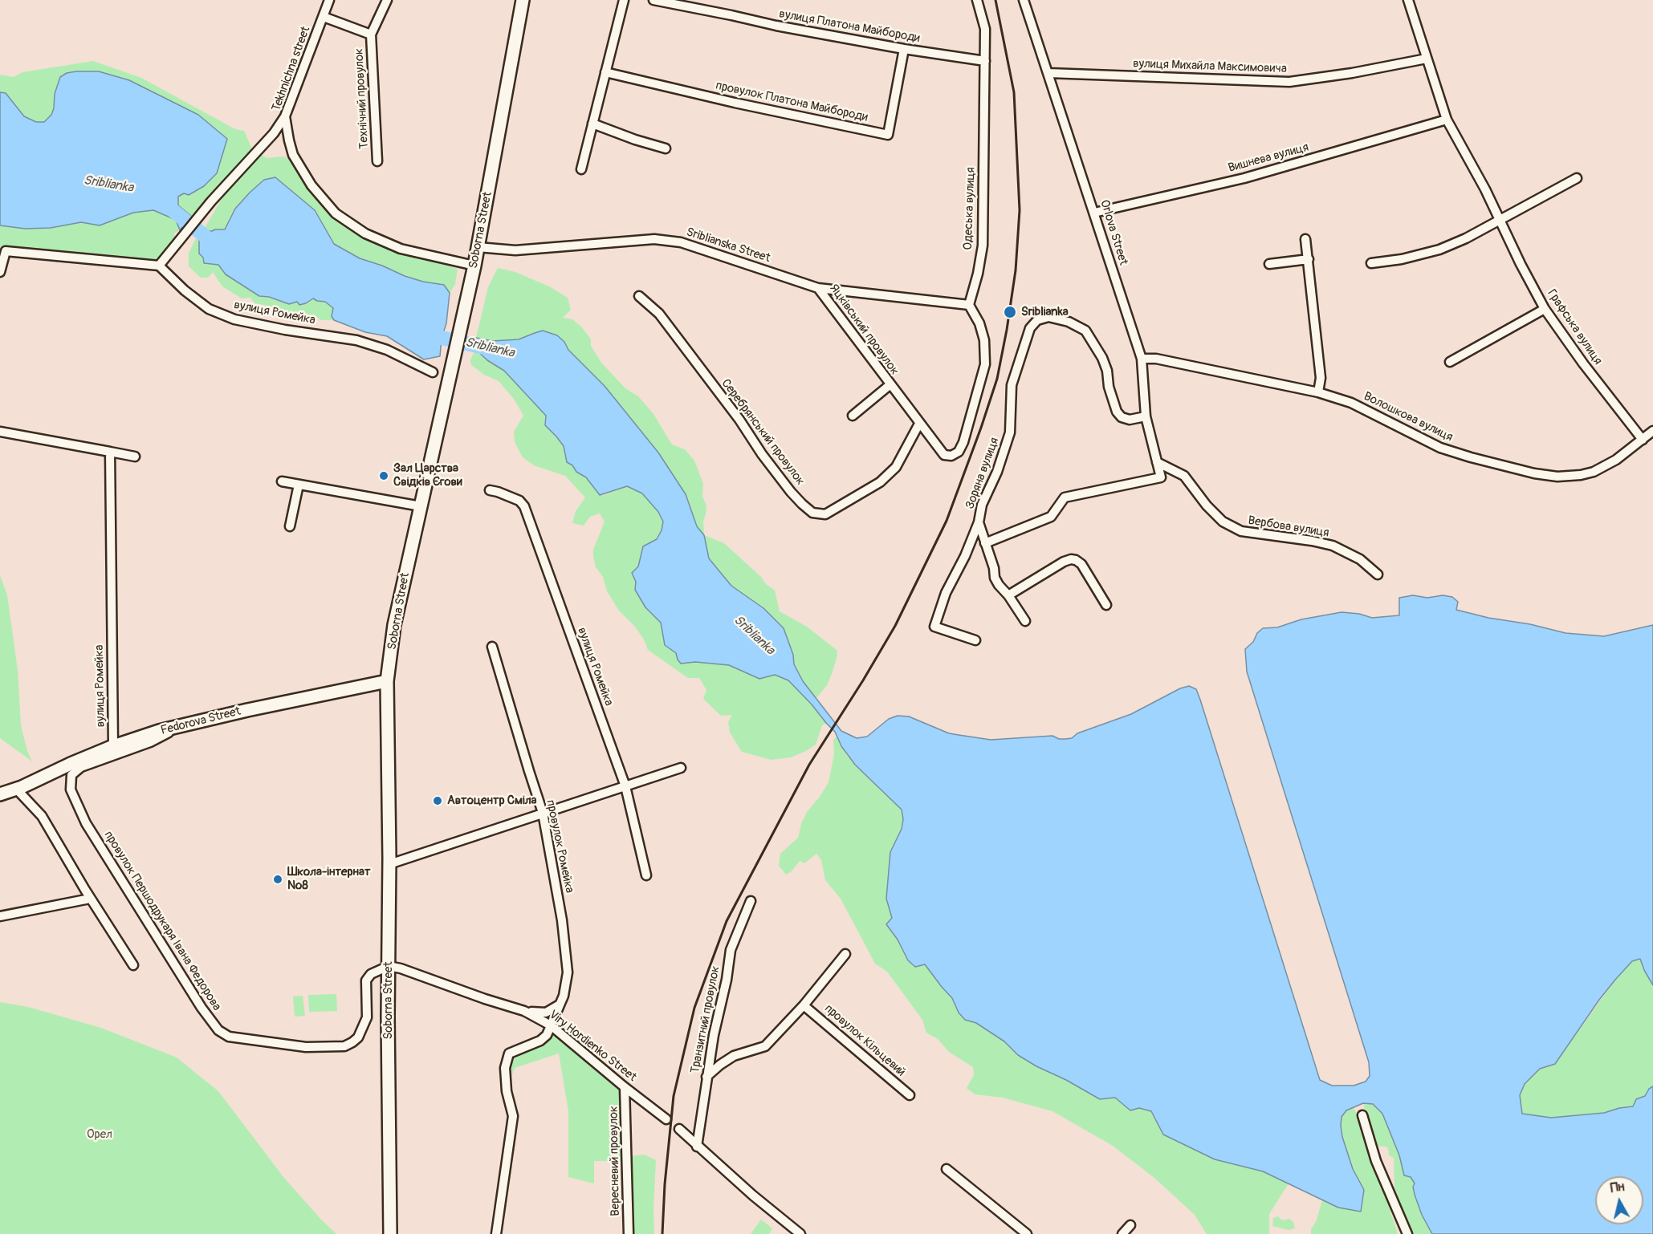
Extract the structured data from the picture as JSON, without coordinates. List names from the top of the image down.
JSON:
{
  "streets": {
    "main road": ["Soborna Street", "Fedorova Street"],
    "street": [
      "вулиця Платона Майбороди",
      "вулиця Михайла Максимовича",
      "Tekhnichna street",
      "Технічний провулок",
      "провулок Платона Майбороди",
      "Вишнева вулиця",
      "Одеська вулиця",
      "Orlova Street",
      "Sriblianska Street",
      "вулиця Ромейка",
      "Графська вулиця",
      "Яцківський провулок",
      "Волошкова вулиця",
      "Серебрянський провулок",
      "Зоряна вулиця",
      "Вербова вулиця",
      "провулок Ромейка",
      "провулок Першодрукаря Івана Федорова",
      "Транзитний провулок",
      "провулок Кільцевий",
      "Viry Hordienko Street",
      "Вересневий провулок"
    ]
  },
  "crossings": [
    ["вулиця Платона Майбороди", "провулок Платона Майбороди"],
    ["вулиця Платона Майбороди", "Одеська вулиця"],
    ["вулиця Михайла Максимовича", "Orlova Street"],
    ["вулиця Михайла Максимовича", "Графська вулиця"],
    ["Tekhnichna street", "Технічний провулок"],
    ["Tekhnichna street", "Soborna Street"],
    ["Вишнева вулиця", "Orlova Street"],
    ["Вишнева вулиця", "Графська вулиця"],
    ["Одеська вулиця", "Sriblianska Street"],
    ["Одеська вулиця", "Яцківський провулок"],
    ["Soborna Street", "Sriblianska Street"],
    ["Soborna Street", "Fedorova Street"],
    ["Soborna Street", "провулок Першодрукаря Івана Федорова"],
    ["Soborna Street", "Viry Hordienko Street"],
    ["Orlova Street", "Волошкова вулиця"],
    ["Orlova Street", "Зоряна вулиця"],
    ["Orlova Street", "Вербова вулиця"],
    ["Sriblianska Street", "Яцківський провулок"],
    ["вулиця Ромейка", "Fedorova Street"],
    ["Графська вулиця", "Волошкова вулиця"],
    ["Яцківський провулок", "Серебрянський провулок"],
    ["Fedorova Street", "провулок Першодрукаря Івана Федорова"],
    ["провулок Ромейка", "Viry Hordienko Street"],
    ["провулок Першодрукаря Івана Федорова", "Viry Hordienko Street"],
    ["Viry Hordienko Street", "Вересневий провулок"]
  ],
  "water": ["Sriblianka"],
  "parks": ["Орел"],
  "places": [
    "Sriblianka",
    "Зал Царства Свідків Єгови",
    "Автоцентр Сміла",
    "Школа-інтернат №8"
  ],
  "north": "top"
}
